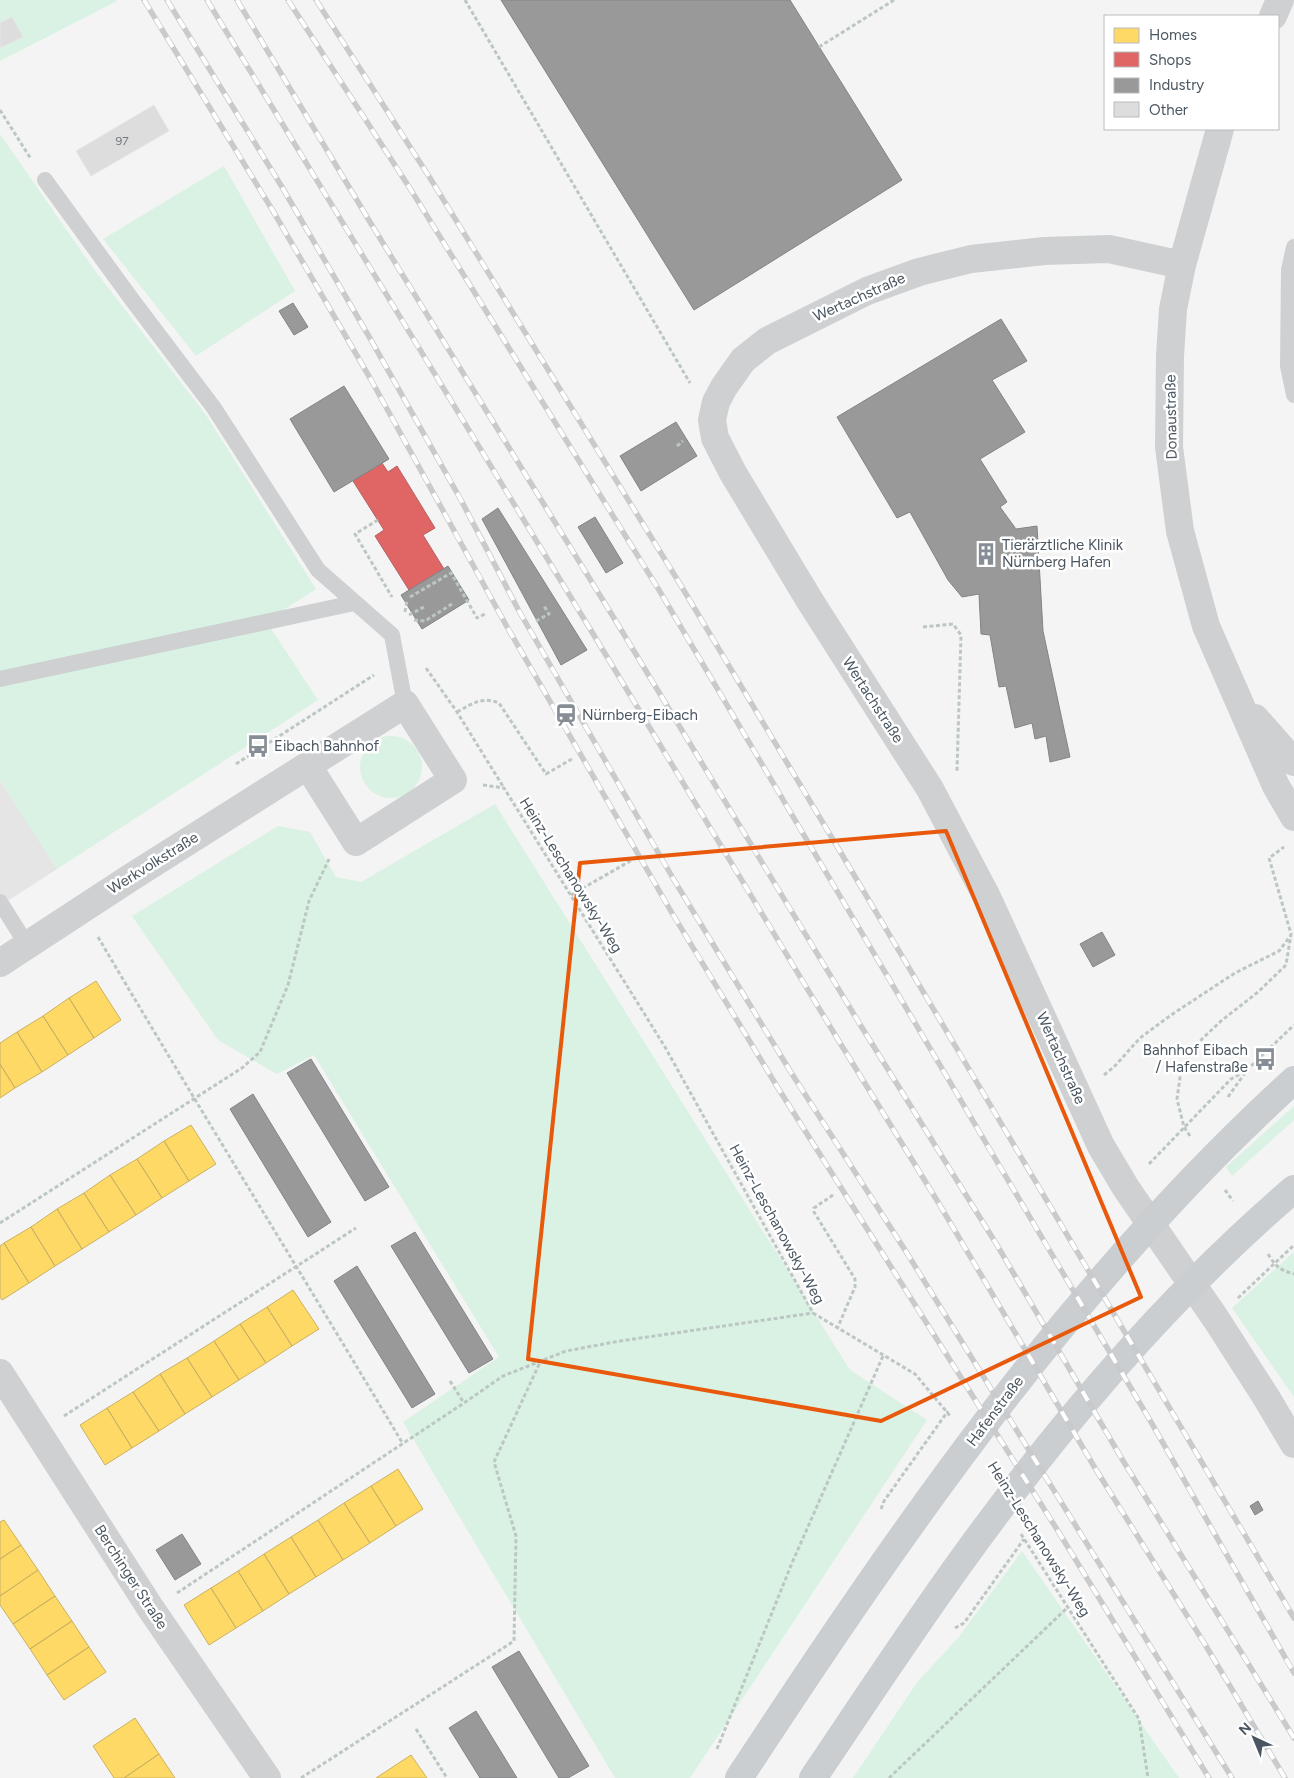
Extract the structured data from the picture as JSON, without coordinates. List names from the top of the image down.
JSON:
{
  "streets": {
    "main road": ["Hafenstraße"],
    "street": [
      "Wertachstraße",
      "Donaustraße",
      "Werkvolkstraße",
      "Berchinger Straße"
    ],
    "path": ["Heinz-Leschanowsky-Weg"]
  },
  "crossings": [
    ["Wertachstraße", "Donaustraße"]
  ],
  "places": {
    "building": ["Tierärztliche Klinik Nürnberg Hafen"],
    "station": ["Nürnberg-Eibach"],
    "bus stop": ["Eibach Bahnhof", "Bahnhof Eibach / Hafenstraße"]
  },
  "house_numbers": ["97"],
  "legend": [
    "Homes",
    "Shops",
    "Industry",
    "Other"
  ],
  "north": "top left"
}
